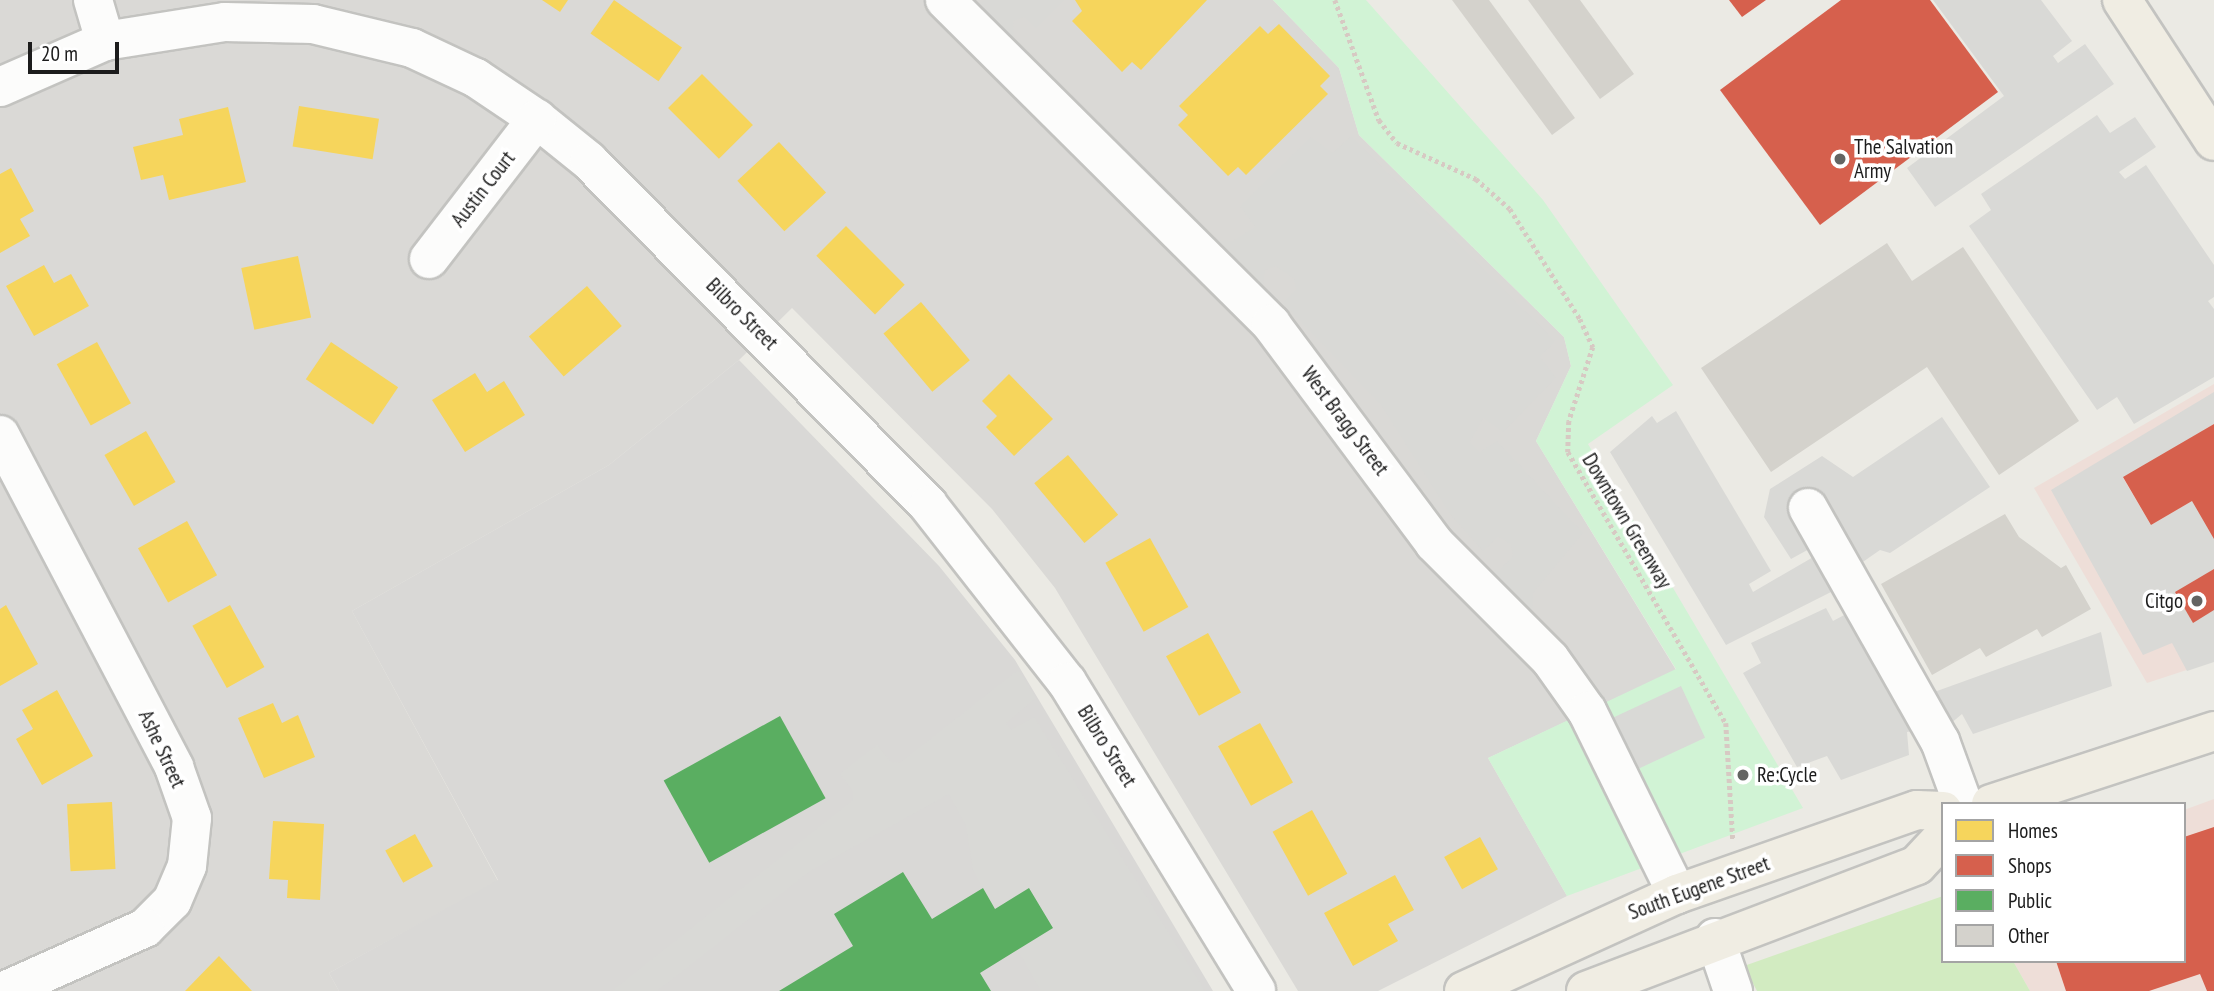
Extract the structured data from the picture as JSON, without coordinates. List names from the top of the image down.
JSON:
{
  "streets": {
    "main road": ["South Eugene Street"],
    "street": [
      "Austin Court",
      "Bilbro Street",
      "West Bragg Street",
      "Ashe Street"
    ],
    "path": ["Downtown Greenway"]
  },
  "crossings": [
    ["Austin Court", "Bilbro Street"],
    ["West Bragg Street", "South Eugene Street"],
    ["Downtown Greenway", "South Eugene Street"]
  ],
  "places": ["The Salvation Army", "Citgo", "Re:Cycle"],
  "legend": [
    "Homes",
    "Shops",
    "Public",
    "Other"
  ],
  "scale_bar": "20 m"
}
